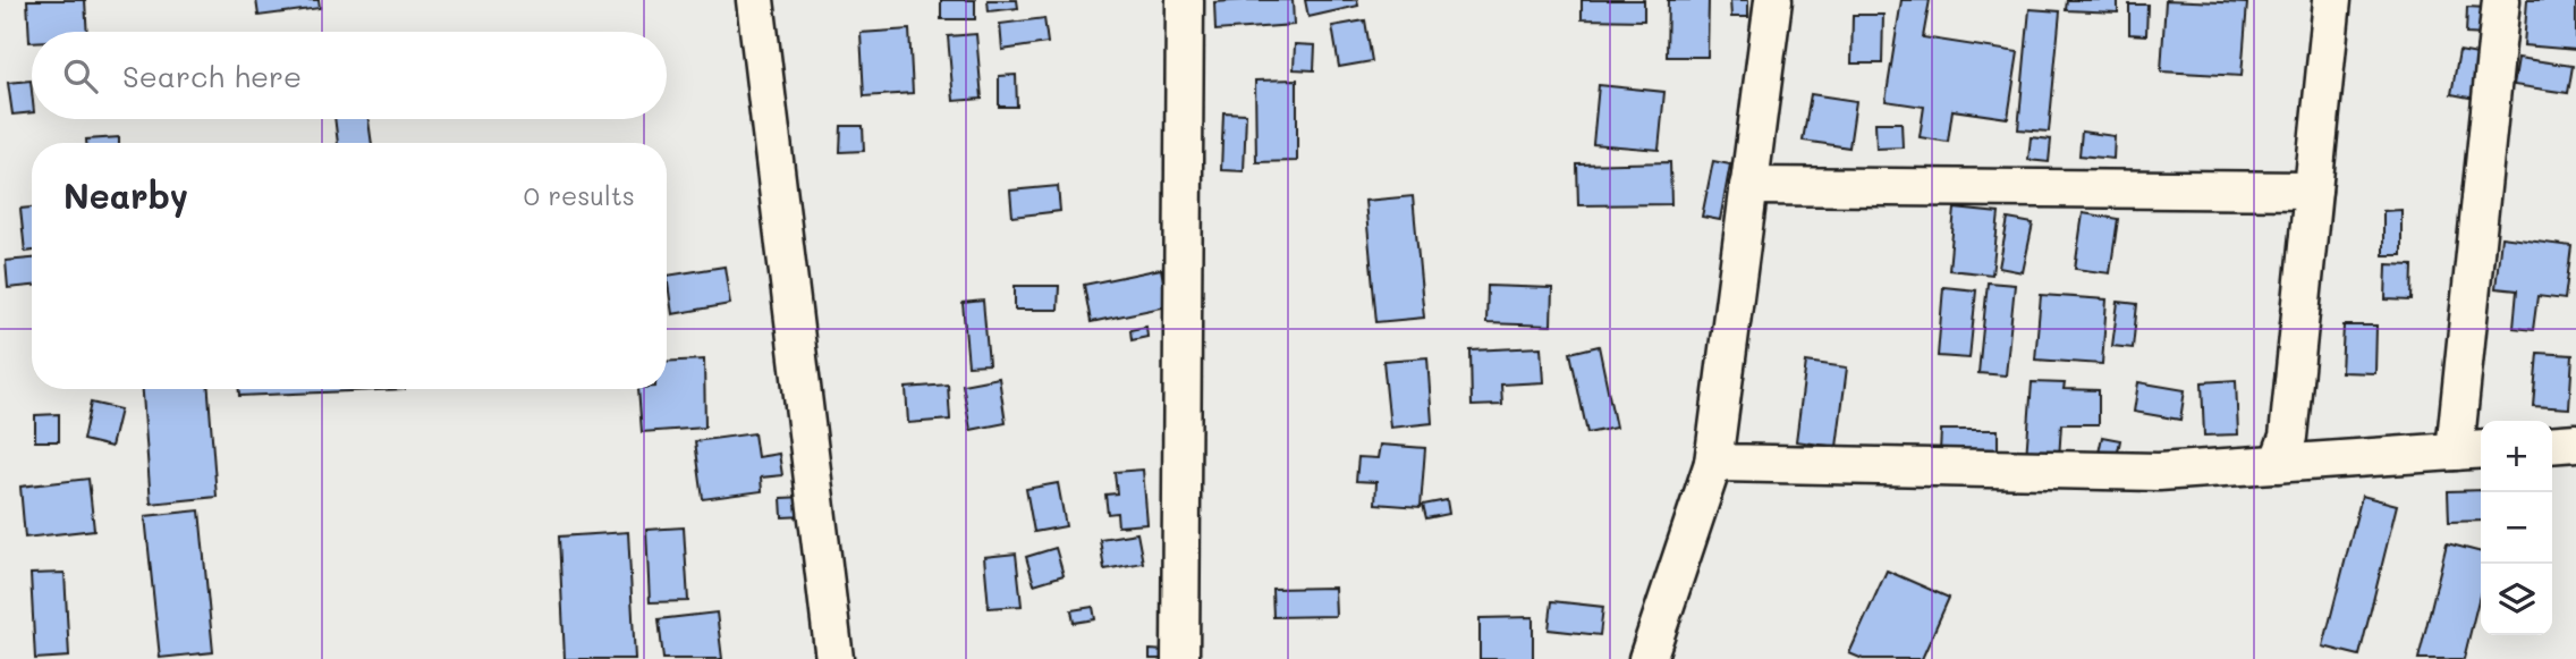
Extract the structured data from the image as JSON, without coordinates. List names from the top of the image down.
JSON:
{
  "page": {
    "search": "Search here",
    "heading": ["Nearby", "0 results"],
    "map_buttons": ["+", "−"]
  }
}
